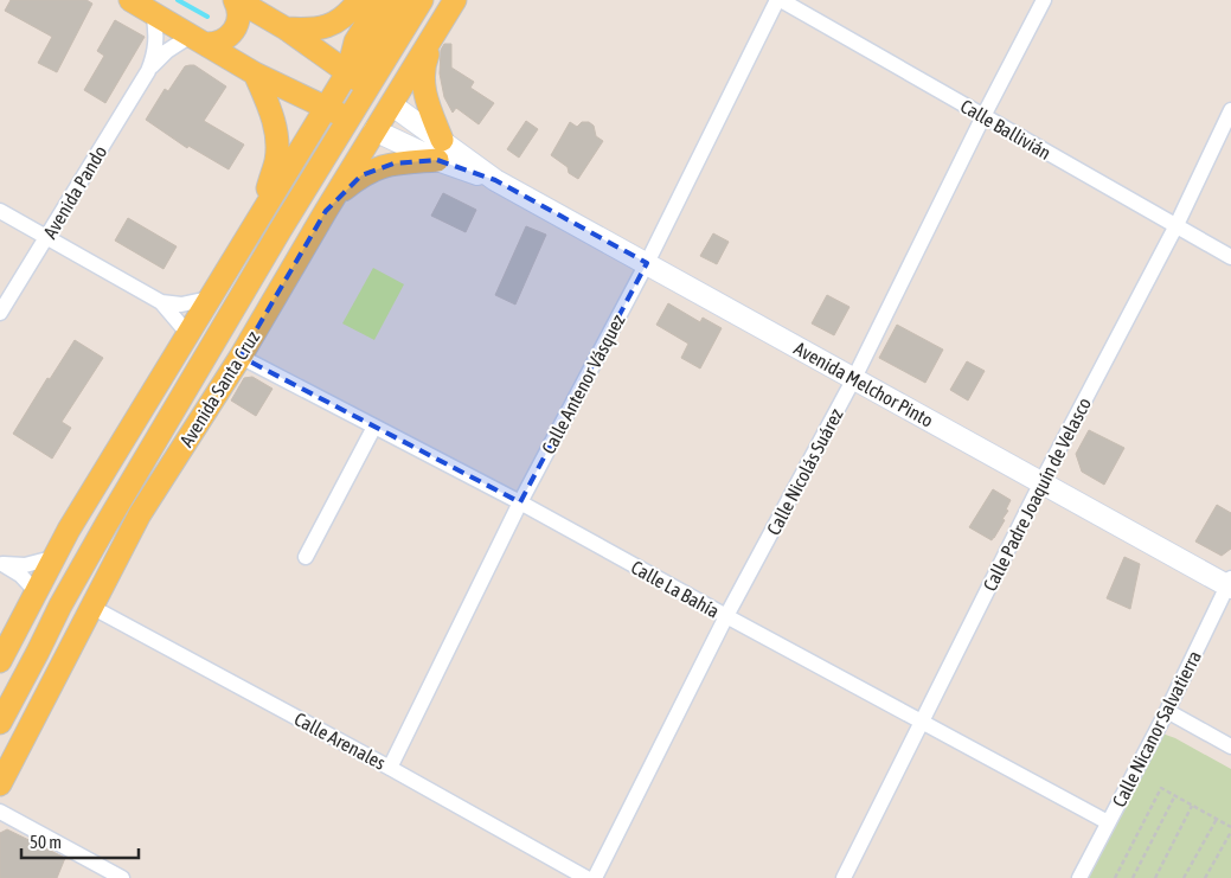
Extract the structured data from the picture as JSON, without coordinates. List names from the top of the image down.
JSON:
{
  "streets": {
    "main road": ["Avenida Melchor Pinto", "Avenida Santa Cruz"],
    "street": [
      "Calle Ballivián",
      "Avenida Pando",
      "Calle Antenor Vásquez",
      "Calle Nicolás Suárez",
      "Calle Padre Joaquín de Velasco",
      "Calle La Bahía",
      "Calle Nicanor Salvatierra",
      "Calle Arenales"
    ]
  },
  "crossings": [
    ["Calle Ballivián", "Calle Antenor Vásquez"],
    ["Calle Ballivián", "Calle Nicolás Suárez"],
    ["Calle Ballivián", "Calle Padre Joaquín de Velasco"],
    ["Avenida Pando", "Avenida Melchor Pinto"],
    ["Calle Antenor Vásquez", "Avenida Melchor Pinto"],
    ["Calle Antenor Vásquez", "Calle La Bahía"],
    ["Calle Antenor Vásquez", "Calle Arenales"],
    ["Avenida Melchor Pinto", "Avenida Santa Cruz"],
    ["Avenida Melchor Pinto", "Calle Nicolás Suárez"],
    ["Avenida Melchor Pinto", "Calle Padre Joaquín de Velasco"],
    ["Avenida Melchor Pinto", "Calle Nicanor Salvatierra"],
    ["Avenida Santa Cruz", "Calle La Bahía"],
    ["Avenida Santa Cruz", "Calle Arenales"],
    ["Calle Nicolás Suárez", "Calle La Bahía"],
    ["Calle Padre Joaquín de Velasco", "Calle La Bahía"],
    ["Calle La Bahía", "Calle Nicanor Salvatierra"]
  ],
  "scale_bar": "50 m"
}
